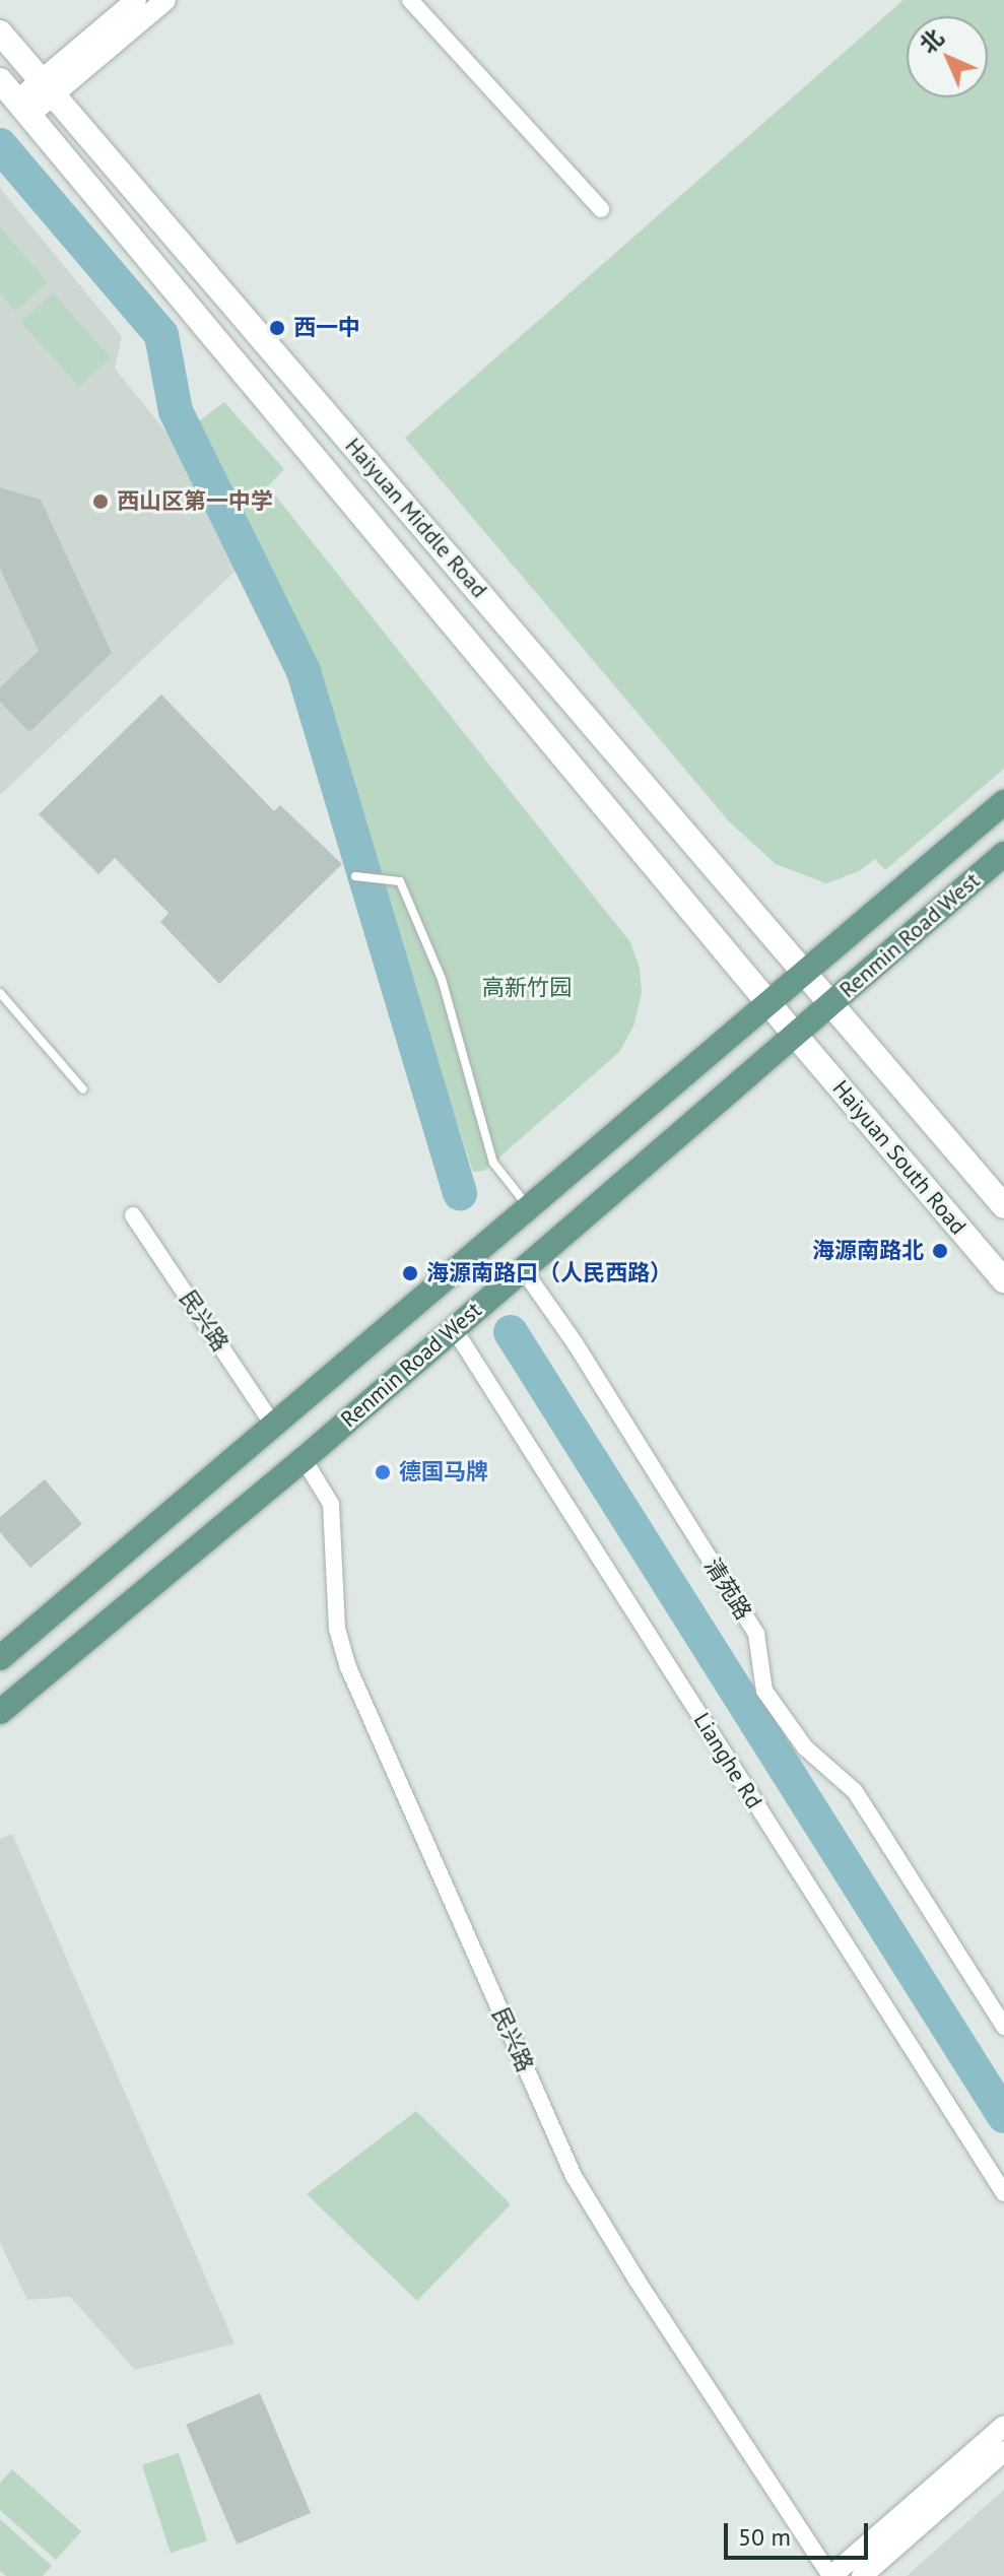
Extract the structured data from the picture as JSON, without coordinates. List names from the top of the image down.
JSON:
{
  "streets": {
    "main road": ["Haiyuan Middle Road", "Renmin Road West", "Haiyuan South Road"],
    "street": ["民兴路", "清苑路", "Lianghe Rd"]
  },
  "crossings": [
    ["Haiyuan Middle Road", "Renmin Road West"],
    ["Haiyuan Middle Road", "Haiyuan South Road"],
    ["Renmin Road West", "Haiyuan South Road"],
    ["Renmin Road West", "民兴路"],
    ["Renmin Road West", "清苑路"],
    ["Renmin Road West", "Lianghe Rd"]
  ],
  "parks": ["高新竹园"],
  "places": [
    "西一中",
    "西山区第一中学",
    "海源南路北",
    "海源南路口（人民西路）",
    "德国马牌"
  ],
  "scale_bar": "50 m",
  "north": "top left"
}
